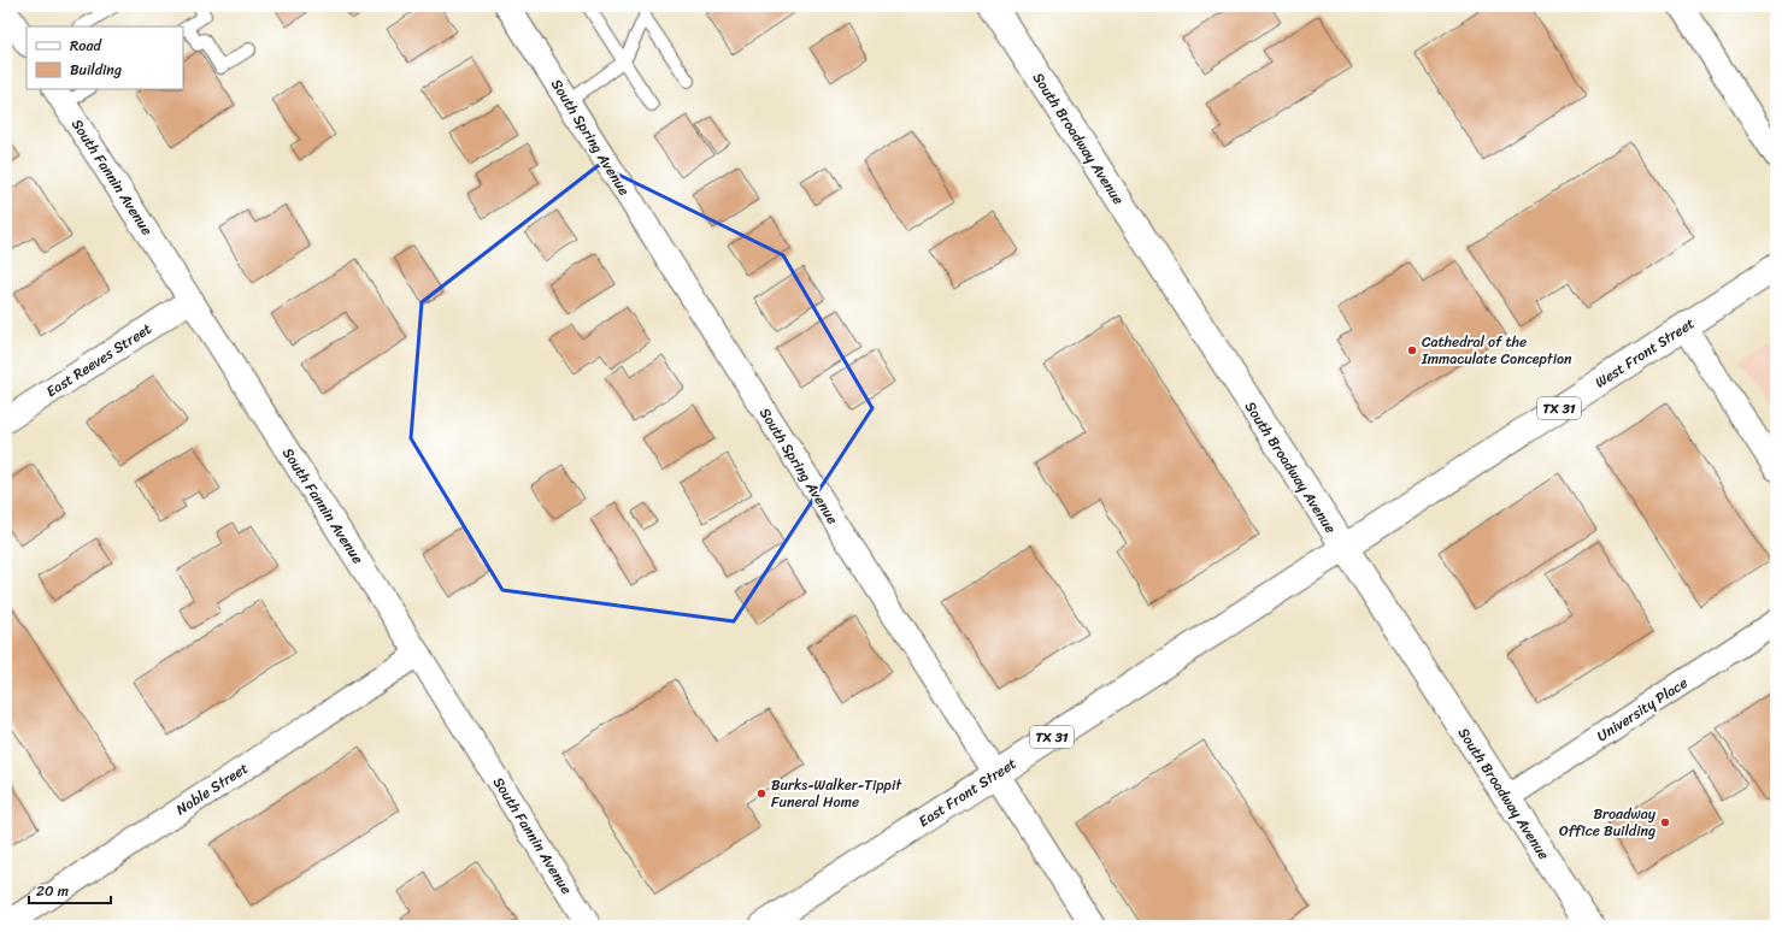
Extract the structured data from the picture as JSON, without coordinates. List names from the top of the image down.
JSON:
{
  "streets": {
    "main road": [
      "South Broadway Avenue",
      "West Front Street",
      "TX 31",
      "East Front Street"
    ],
    "street": [
      "South Spring Avenue",
      "South Fannin Avenue",
      "East Reeves Street",
      "University Place",
      "Noble Street"
    ]
  },
  "crossings": [
    ["South Spring Avenue", "East Front Street"],
    ["South Broadway Avenue", "West Front Street"],
    ["South Broadway Avenue", "University Place"],
    ["South Broadway Avenue", "East Front Street"],
    ["South Fannin Avenue", "East Reeves Street"],
    ["South Fannin Avenue", "Noble Street"],
    ["West Front Street", "East Front Street"]
  ],
  "places": ["Cathedral of the Immaculate Conception", "Burks-Walker-Tippit Funeral Home", "Broadway Office Building"],
  "legend": ["Road", "Building"],
  "scale_bar": "20 m"
}
